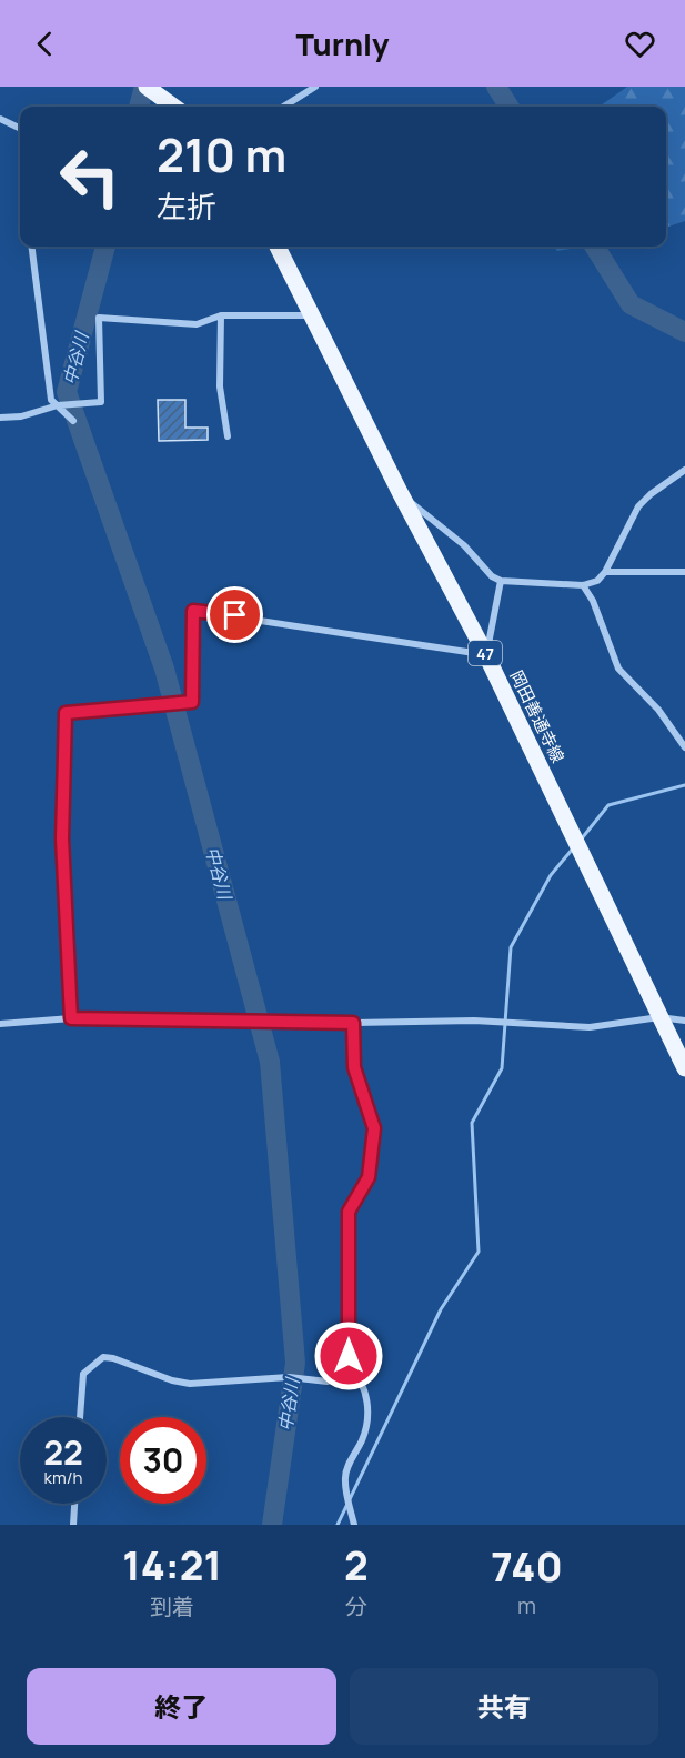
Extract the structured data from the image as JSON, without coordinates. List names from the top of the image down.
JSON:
{
  "streets": {
    "main road": ["47", "岡田善通寺線"]
  },
  "water": ["中谷川"],
  "page": {
    "header": "Turnly",
    "turn": ["210 m", "左折"],
    "speed": "22 km/h",
    "limit": "30",
    "eta": [
      "14:21",
      "到着",
      "2",
      "分",
      "740",
      "m"
    ],
    "buttons": ["終了", "共有"]
  }
}
